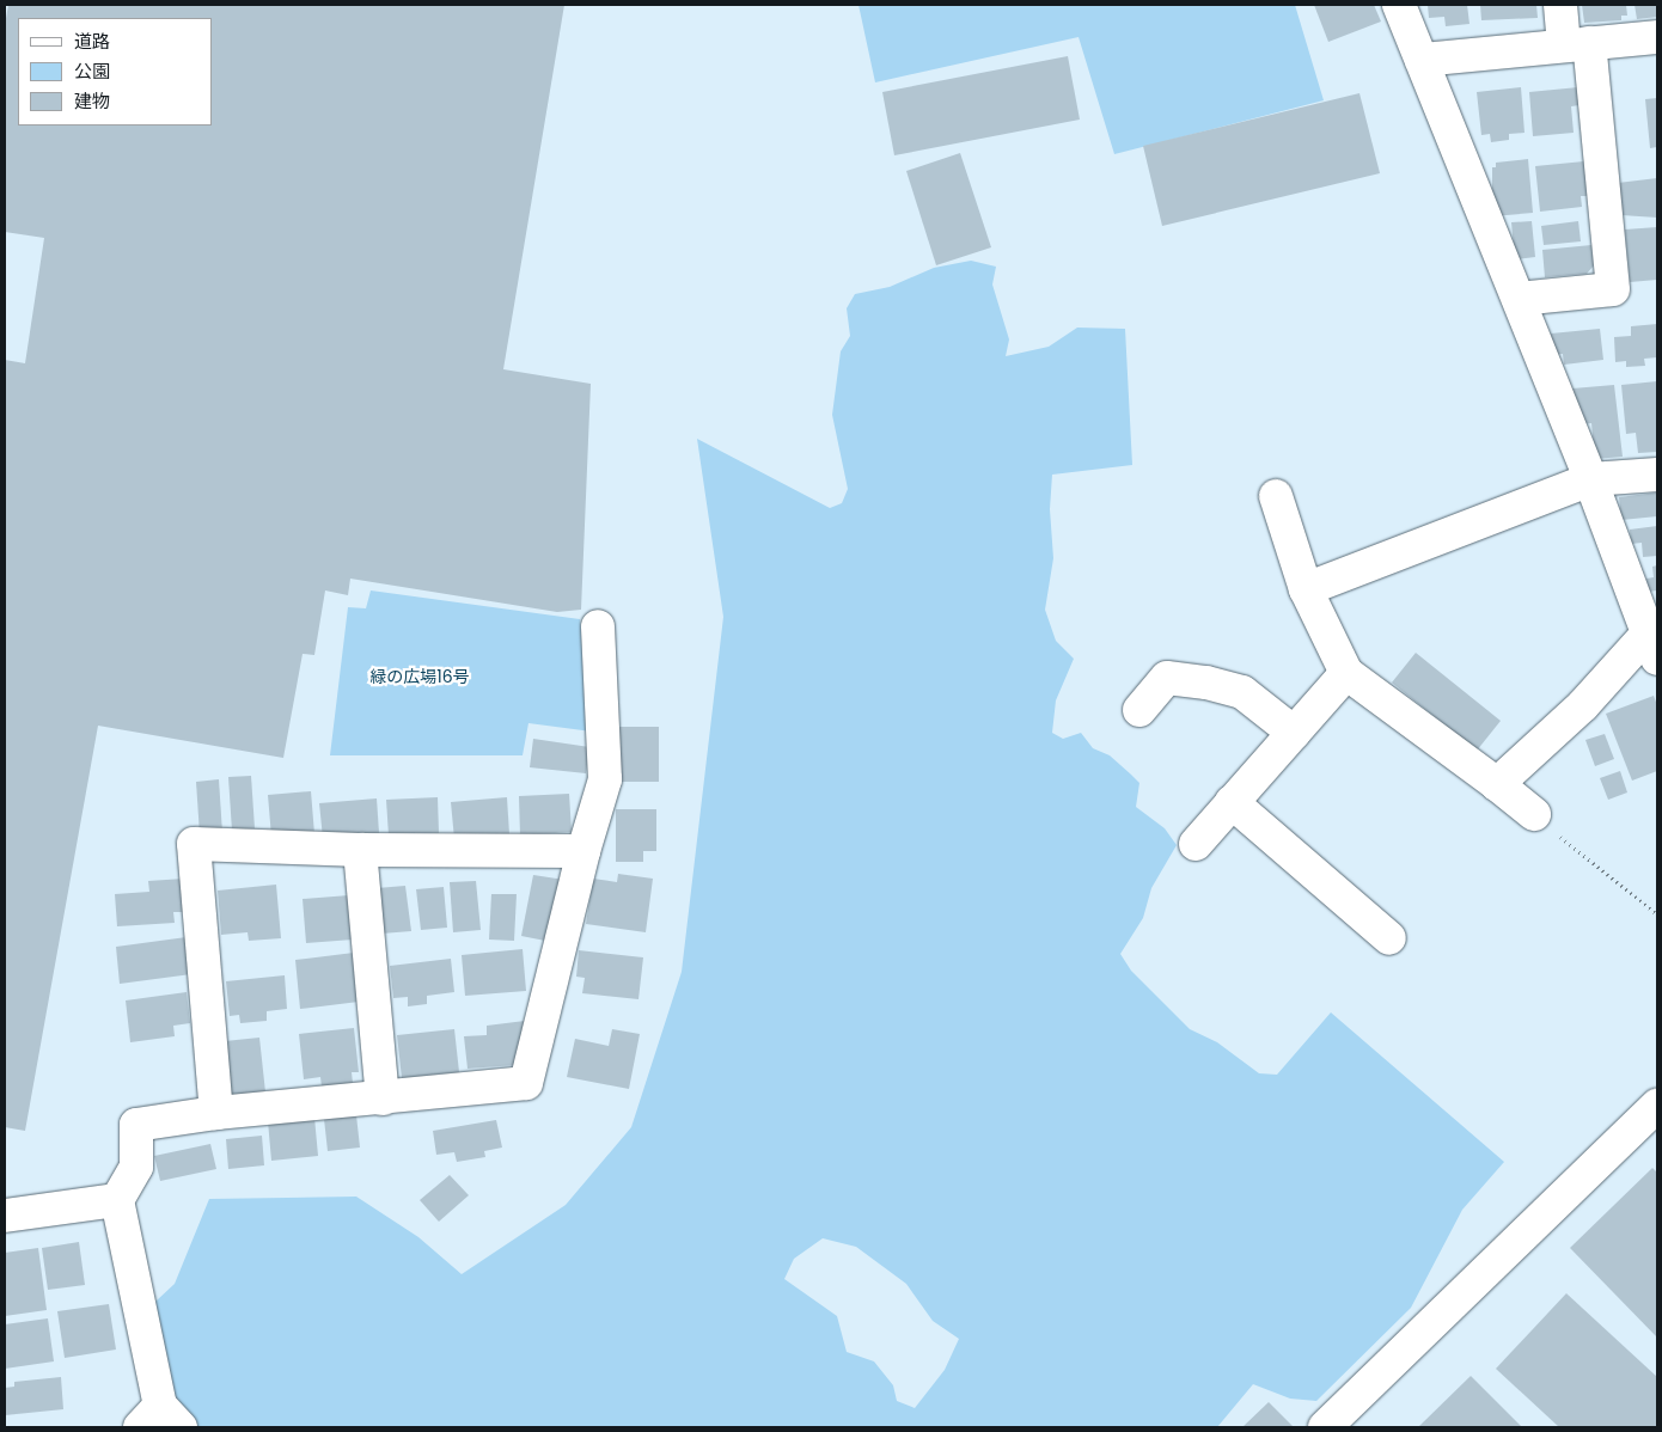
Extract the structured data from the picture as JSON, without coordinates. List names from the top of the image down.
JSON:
{
  "parks": ["緑の広場16号"],
  "legend": ["道路", "公園", "建物"]
}
